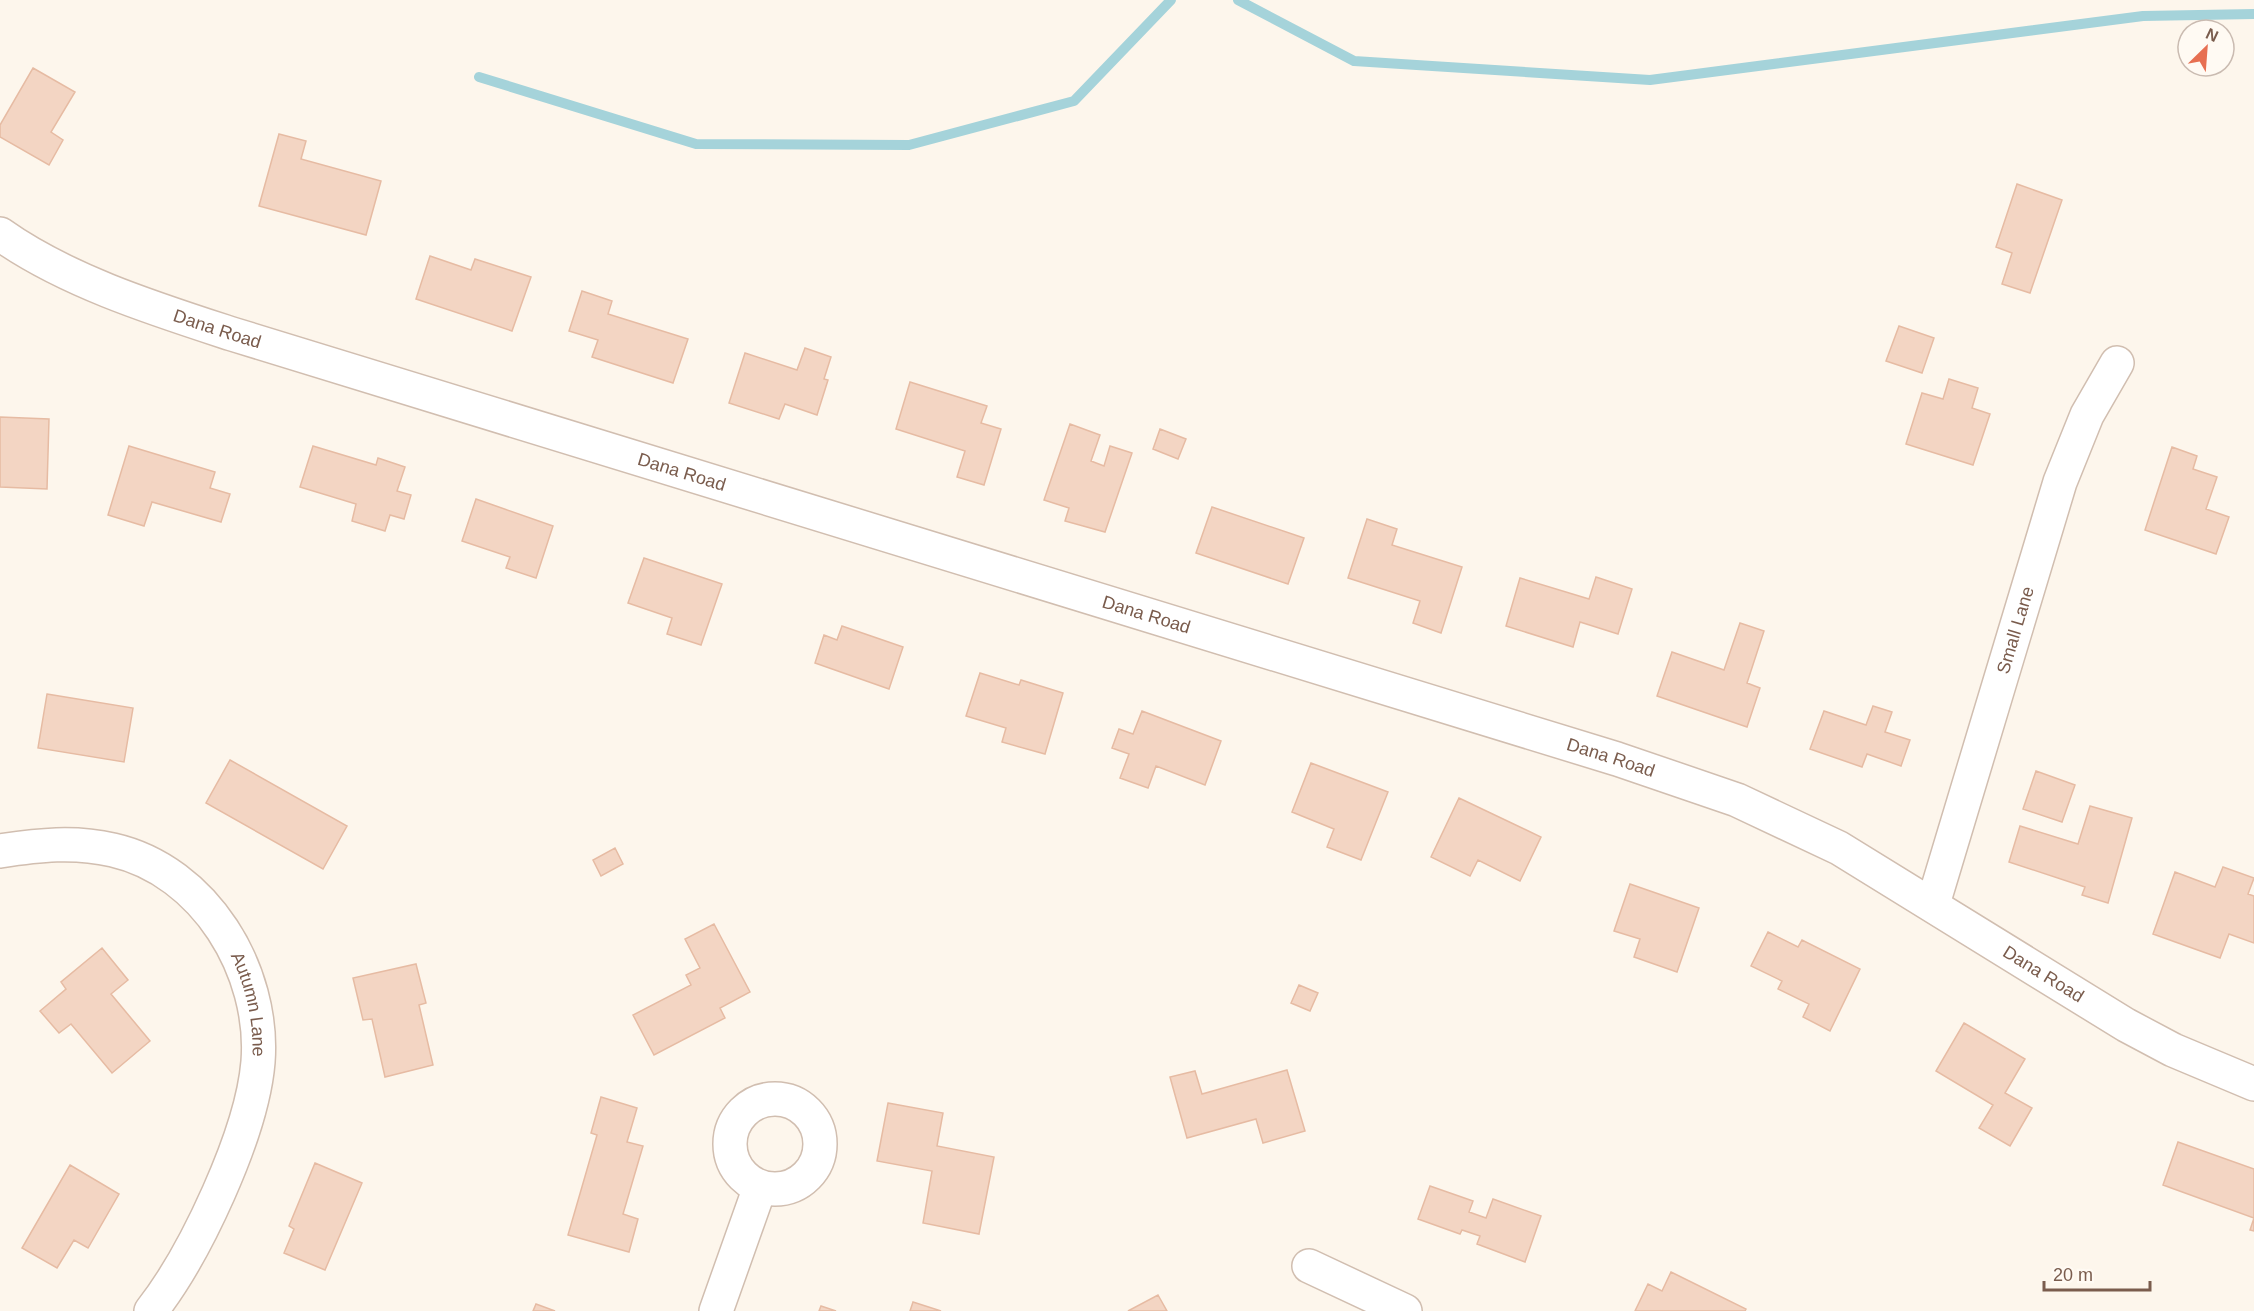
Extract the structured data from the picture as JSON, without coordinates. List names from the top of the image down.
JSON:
{
  "streets": {
    "street": ["Dana Road", "Small Lane", "Autumn Lane"]
  },
  "crossings": [
    ["Dana Road", "Small Lane"]
  ],
  "scale_bar": "20 m",
  "north": "top right"
}
